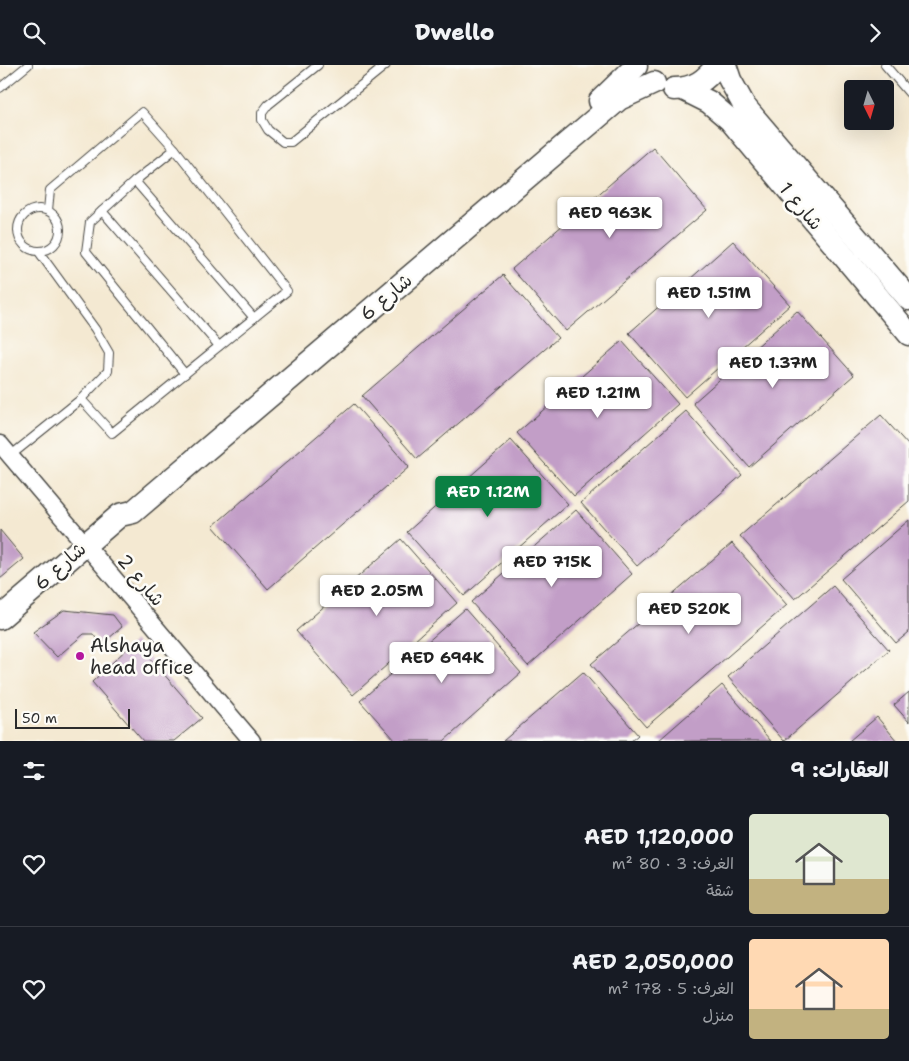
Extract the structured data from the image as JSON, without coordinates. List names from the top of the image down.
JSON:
{
  "streets": {
    "street": ["شارع 1", "شارع 6", "شارع 2"]
  },
  "crossings": [
    ["شارع 1", "شارع 6"],
    ["شارع 6", "شارع 2"]
  ],
  "places": ["Alshaya head office"],
  "scale_bar": "50 m",
  "north": "bottom",
  "page": {
    "header": "Dwello",
    "price": [
      "AED 963K",
      "AED 1.51M",
      "AED 1.37M",
      "AED 1.21M",
      "AED 1.12M",
      "AED 715K",
      "AED 2.05M",
      "AED 520K",
      "AED 694K"
    ],
    "scale": "50 m",
    "heading": "العقارات: 9",
    "list": [
      {
        "name": "AED 1,120,000",
        "note": "الغرف: 3 · 80 m² · شقة"
      },
      {
        "name": "AED 2,050,000",
        "note": "الغرف: 5 · 178 m² · منزل"
      }
    ]
  }
}
